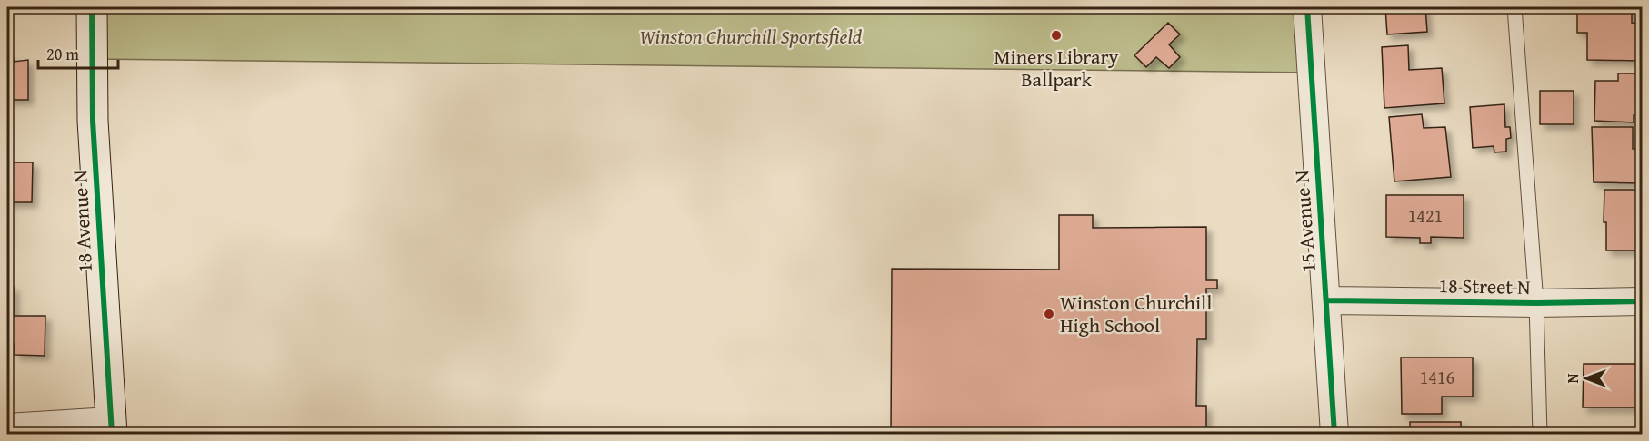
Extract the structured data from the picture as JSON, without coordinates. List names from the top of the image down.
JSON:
{
  "streets": {
    "street": ["18 Avenue N", "15 Avenue N", "18 Street N"]
  },
  "crossings": [
    ["15 Avenue N", "18 Street N"]
  ],
  "parks": ["Winston Churchill Sportsfield"],
  "places": ["Miners Library Ballpark", "Winston Churchill High School"],
  "house_numbers": ["1421", "1416"],
  "scale_bar": "20 m",
  "north": "left"
}
